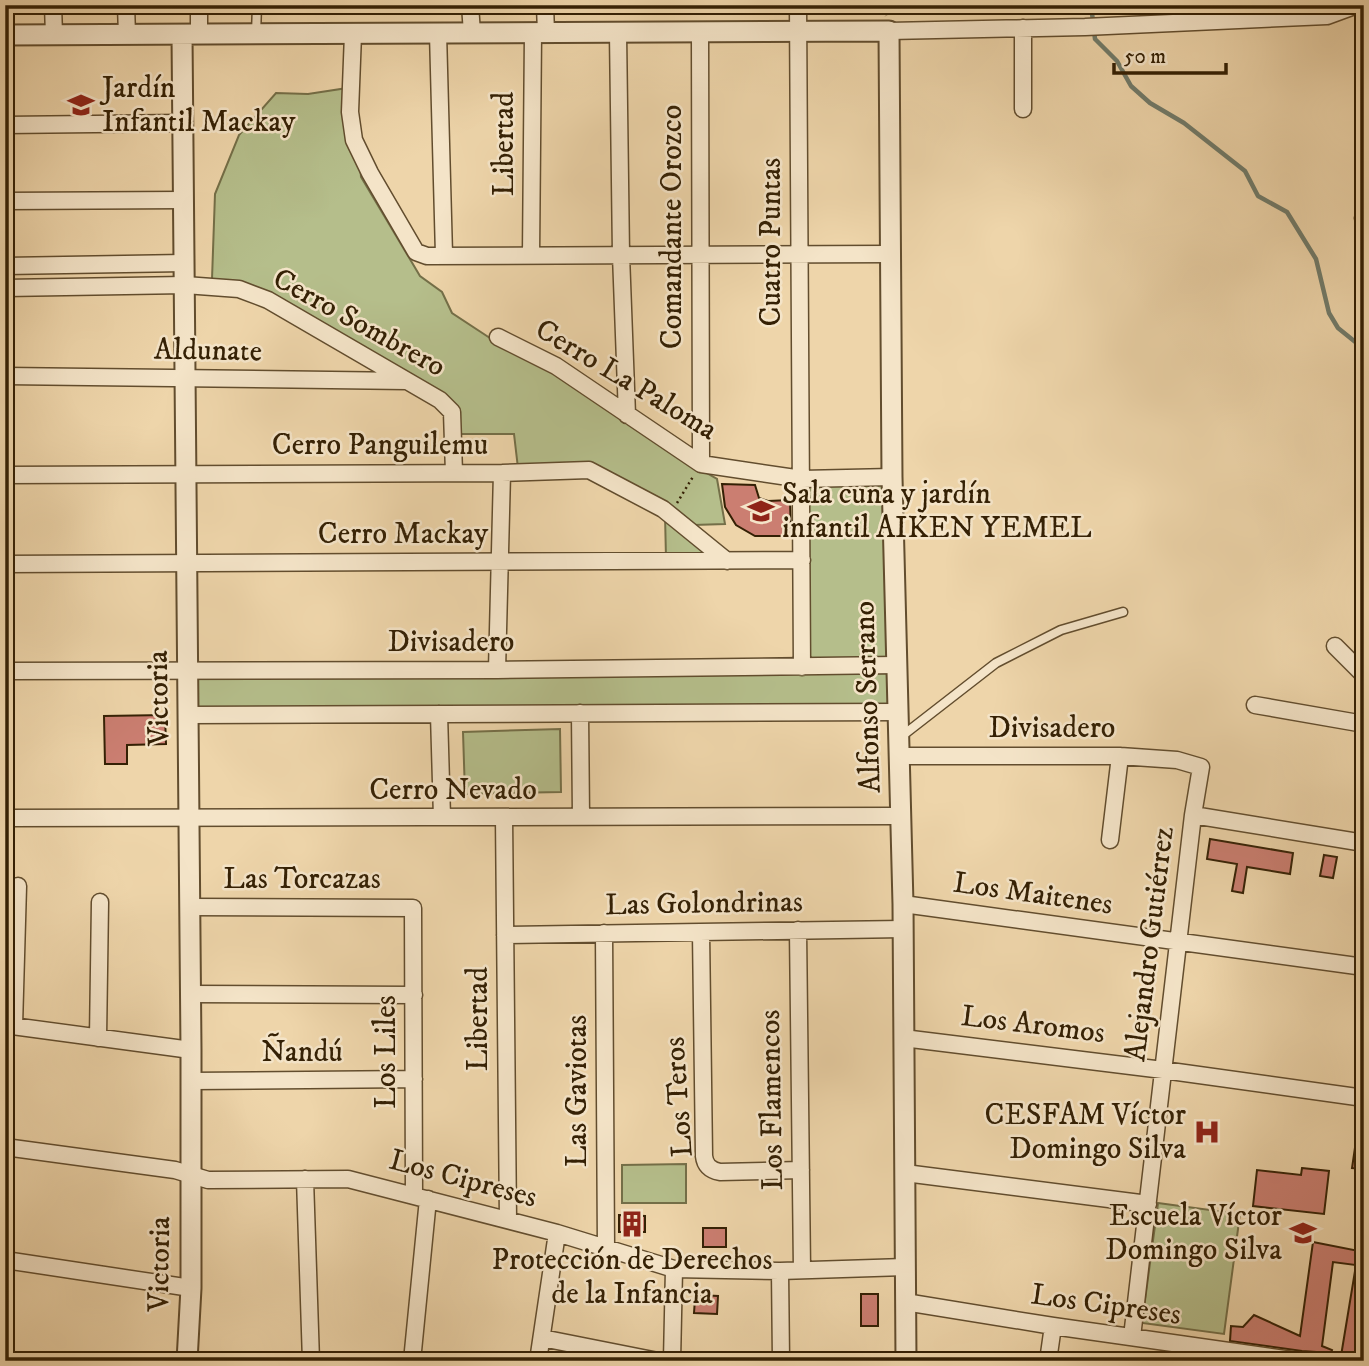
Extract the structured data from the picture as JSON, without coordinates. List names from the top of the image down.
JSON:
{
  "streets": {
    "street": [
      "Libertad",
      "Comandante Orozco",
      "Cuatro Puntas",
      "Cerro Sombrero",
      "Aldunate",
      "Cerro La Paloma",
      "Cerro Panguilemu",
      "Cerro Mackay",
      "Divisadero",
      "Alfonso Serrano",
      "Victoria",
      "Cerro Nevado",
      "Las Torcazas",
      "Los Maitenes",
      "Las Golondrinas",
      "Alejandro Gutiérrez",
      "Los Aromos",
      "Ñandú",
      "Los Liles",
      "Las Gaviotas",
      "Los Teros",
      "Los Flamencos",
      "Los Cipreses"
    ]
  },
  "crossings": [
    ["Libertad", "Cerro Nevado"],
    ["Libertad", "Las Golondrinas"],
    ["Libertad", "Los Cipreses"],
    ["Comandante Orozco", "Cerro La Paloma"],
    ["Cuatro Puntas", "Cerro La Paloma"],
    ["Cuatro Puntas", "Cerro Mackay"],
    ["Cuatro Puntas", "Divisadero"],
    ["Cerro Sombrero", "Aldunate"],
    ["Cerro Sombrero", "Cerro Panguilemu"],
    ["Cerro Sombrero", "Victoria"],
    ["Aldunate", "Victoria"],
    ["Cerro La Paloma", "Alfonso Serrano"],
    ["Cerro Panguilemu", "Cerro Mackay"],
    ["Cerro Panguilemu", "Victoria"],
    ["Cerro Mackay", "Victoria"],
    ["Divisadero", "Alfonso Serrano"],
    ["Divisadero", "Victoria"],
    ["Divisadero", "Alejandro Gutiérrez"],
    ["Alfonso Serrano", "Cerro Nevado"],
    ["Alfonso Serrano", "Los Maitenes"],
    ["Alfonso Serrano", "Las Golondrinas"],
    ["Alfonso Serrano", "Los Aromos"],
    ["Alfonso Serrano", "Los Cipreses"],
    ["Victoria", "Cerro Nevado"],
    ["Victoria", "Las Torcazas"],
    ["Victoria", "Ñandú"],
    ["Victoria", "Los Cipreses"],
    ["Las Torcazas", "Los Liles"],
    ["Los Maitenes", "Alejandro Gutiérrez"],
    ["Las Golondrinas", "Las Gaviotas"],
    ["Las Golondrinas", "Los Teros"],
    ["Las Golondrinas", "Los Flamencos"],
    ["Alejandro Gutiérrez", "Los Aromos"],
    ["Alejandro Gutiérrez", "Los Cipreses"],
    ["Ñandú", "Los Liles"],
    ["Los Liles", "Los Cipreses"],
    ["Las Gaviotas", "Los Cipreses"],
    ["Los Teros", "Los Flamencos"],
    ["Los Flamencos", "Los Cipreses"]
  ],
  "places": {
    "school or university": ["Jardín Infantil Mackay", "Sala cuna y jardín infantil AIKEN YEMEL", "Escuela Víctor Domingo Silva"],
    "hospital": ["CESFAM Víctor Domingo Silva"],
    "building": ["Protección de Derechos de la Infancia"]
  },
  "scale_bar": "50 m"
}
